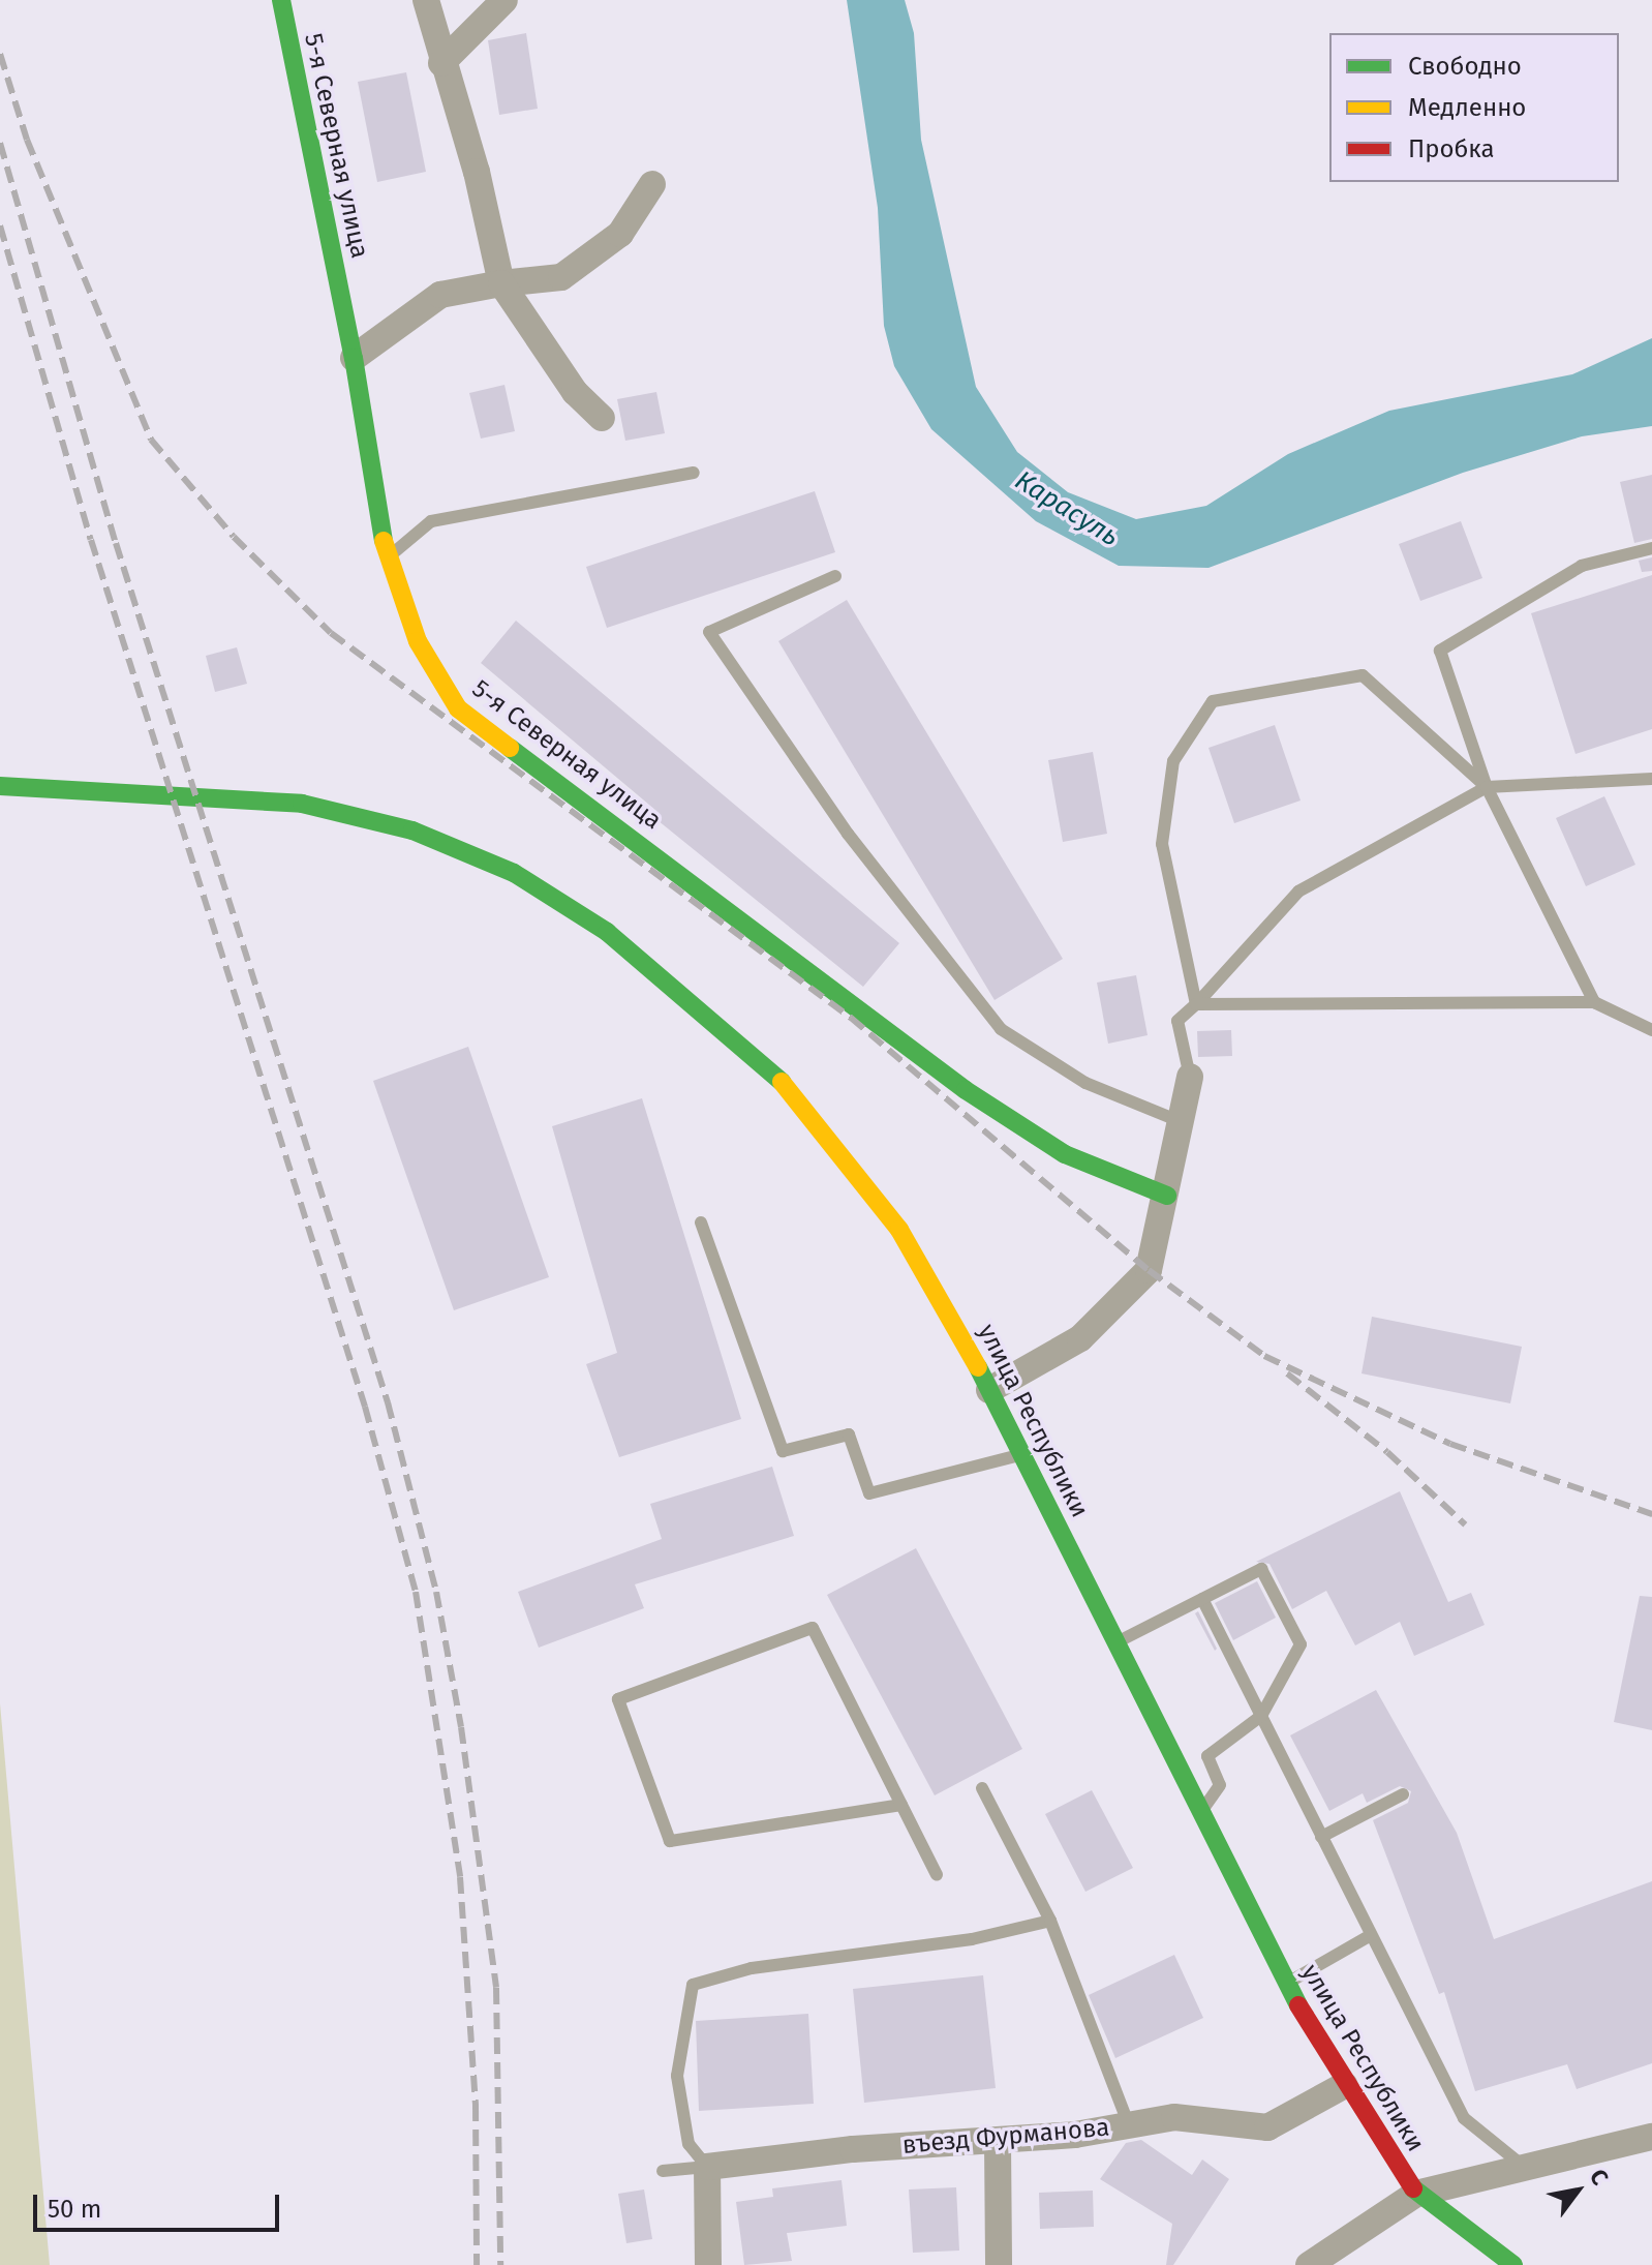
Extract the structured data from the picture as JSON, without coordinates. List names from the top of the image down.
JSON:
{
  "streets": {
    "main road": ["5-я Северная улица", "улица Республики"],
    "street": ["въезд Фурманова"]
  },
  "crossings": [
    ["улица Республики", "въезд Фурманова"]
  ],
  "water": ["Карасуль"],
  "legend": ["Свободно", "Медленно", "Пробка"],
  "scale_bar": "50 m",
  "north": "top right"
}
